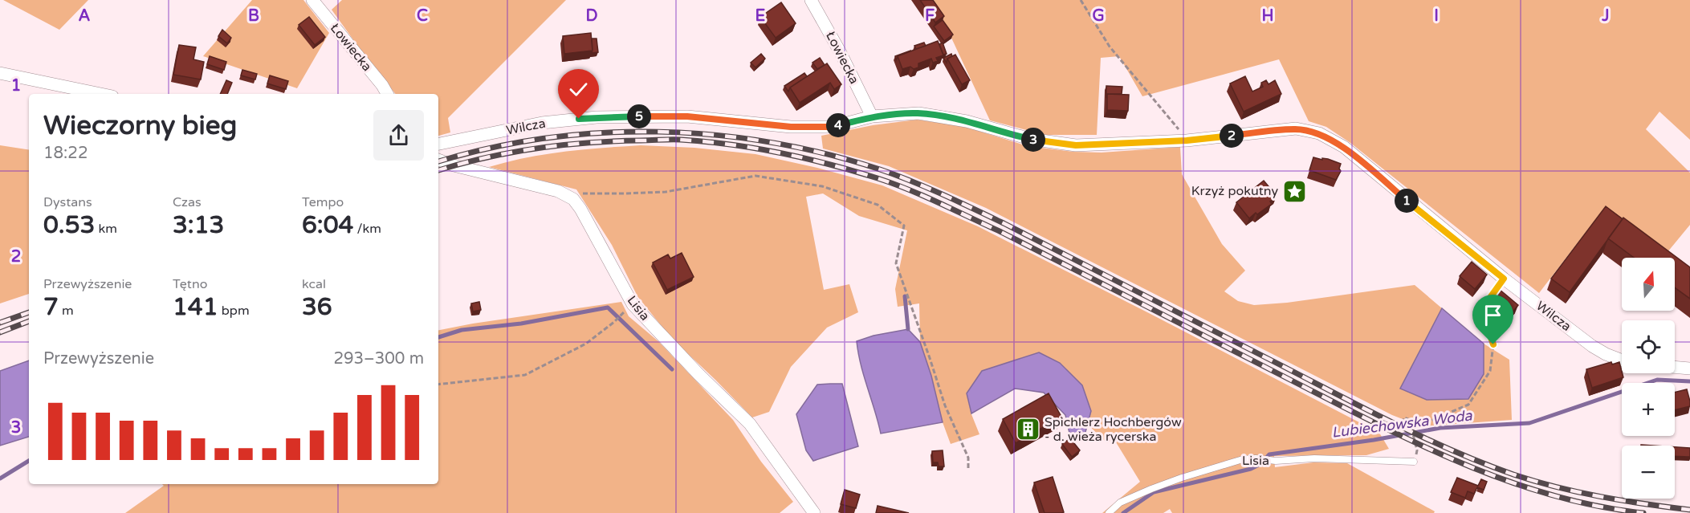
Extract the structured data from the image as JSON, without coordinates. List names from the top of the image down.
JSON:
{
  "streets": {
    "street": ["Łowiecka", "Wilcza", "Lisia"]
  },
  "crossings": [
    ["Łowiecka", "Wilcza"]
  ],
  "water": ["Lubiechowska Woda"],
  "places": {
    "place": ["Krzyż pokutny"],
    "building": ["Spichlerz Hochbergów - d. wieża rycerska"]
  },
  "north": "top",
  "page": {
    "heading": ["Wieczorny bieg", "18:22"],
    "pins": [
      "5",
      "4",
      "2",
      "3",
      "1"
    ],
    "stats": [
      ["Dystans", "0.53 km"],
      ["Czas", "3:13"],
      ["Tempo", "6:04 /km"],
      ["Przewyższenie", "7 m"],
      ["Tętno", "141 bpm"],
      ["kcal", "36"]
    ],
    "map_buttons": ["+", "−"],
    "chart": ["Przewyższenie", "293–300 m"]
  },
  "grid": {
    "columns": [
      "A",
      "B",
      "C",
      "D",
      "E",
      "F",
      "G",
      "H",
      "I",
      "J"
    ],
    "rows": ["1", "2", "3"]
  }
}
